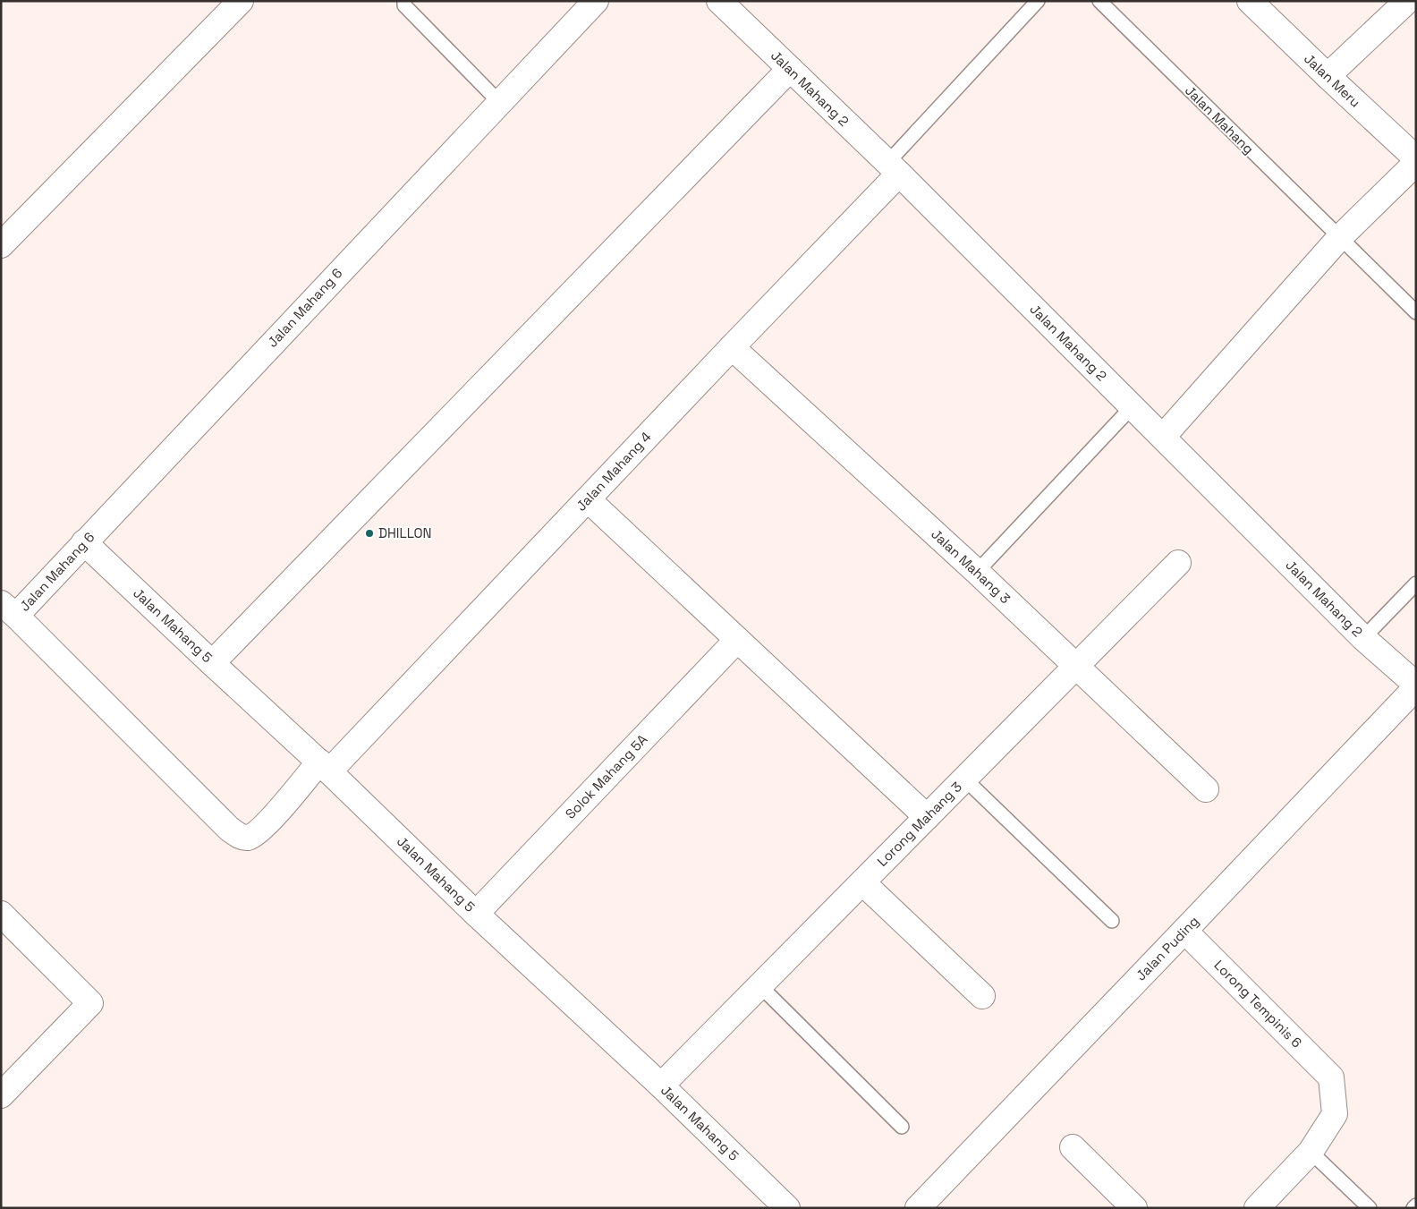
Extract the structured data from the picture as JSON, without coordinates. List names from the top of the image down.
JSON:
{
  "streets": {
    "street": [
      "Jalan Meru",
      "Jalan Mahang 2",
      "Jalan Mahang 6",
      "Jalan Mahang 4",
      "Jalan Mahang 3",
      "Jalan Mahang 5",
      "Solok Mahang 5A",
      "Lorong Mahang 3",
      "Jalan Puding",
      "Lorong Tempinis 6"
    ],
    "lane": ["Jalan Mahang"]
  },
  "crossings": [
    ["Jalan Mahang 2", "Jalan Mahang 4"],
    ["Jalan Mahang 2", "Jalan Puding"],
    ["Jalan Mahang 6", "Jalan Mahang 4"],
    ["Jalan Mahang 6", "Jalan Mahang 5"],
    ["Jalan Mahang 4", "Jalan Mahang 3"],
    ["Jalan Mahang 4", "Jalan Mahang 5"],
    ["Jalan Mahang 3", "Lorong Mahang 3"],
    ["Jalan Mahang 5", "Solok Mahang 5A"],
    ["Jalan Mahang 5", "Lorong Mahang 3"],
    ["Jalan Puding", "Lorong Tempinis 6"]
  ],
  "places": ["DHILLON"]
}
